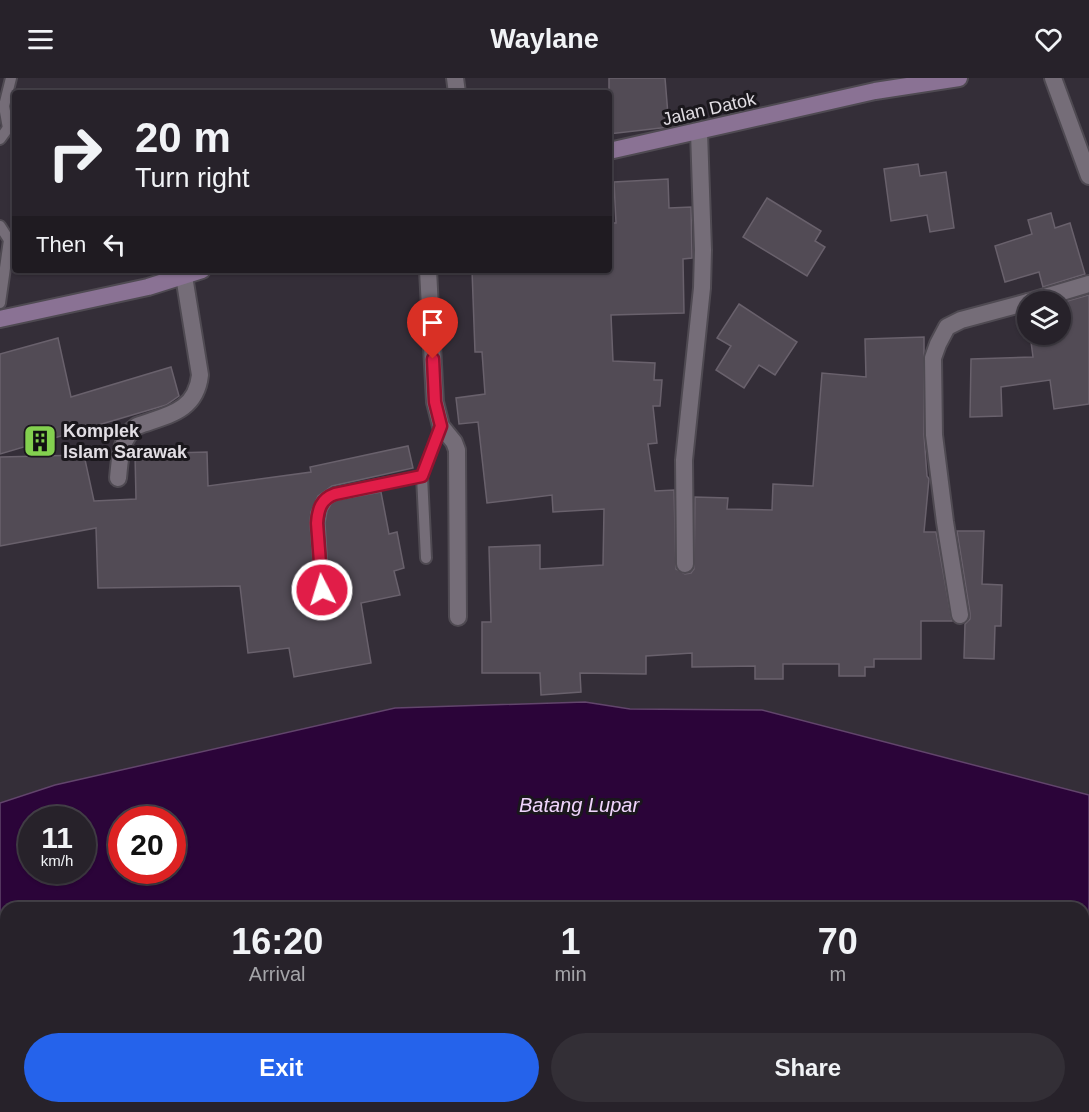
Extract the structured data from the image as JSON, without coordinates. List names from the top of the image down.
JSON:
{
  "streets": {
    "main road": ["Jalan Datok"]
  },
  "water": ["Batang Lupar"],
  "places": {
    "building": ["Komplek Islam Sarawak"]
  },
  "page": {
    "header": "Waylane",
    "turn": ["20 m", "Turn right"],
    "then": "Then",
    "speed": "11 km/h",
    "limit": "20",
    "eta": [
      "16:20",
      "Arrival",
      "1",
      "min",
      "70",
      "m"
    ],
    "buttons": ["Exit", "Share"]
  }
}
